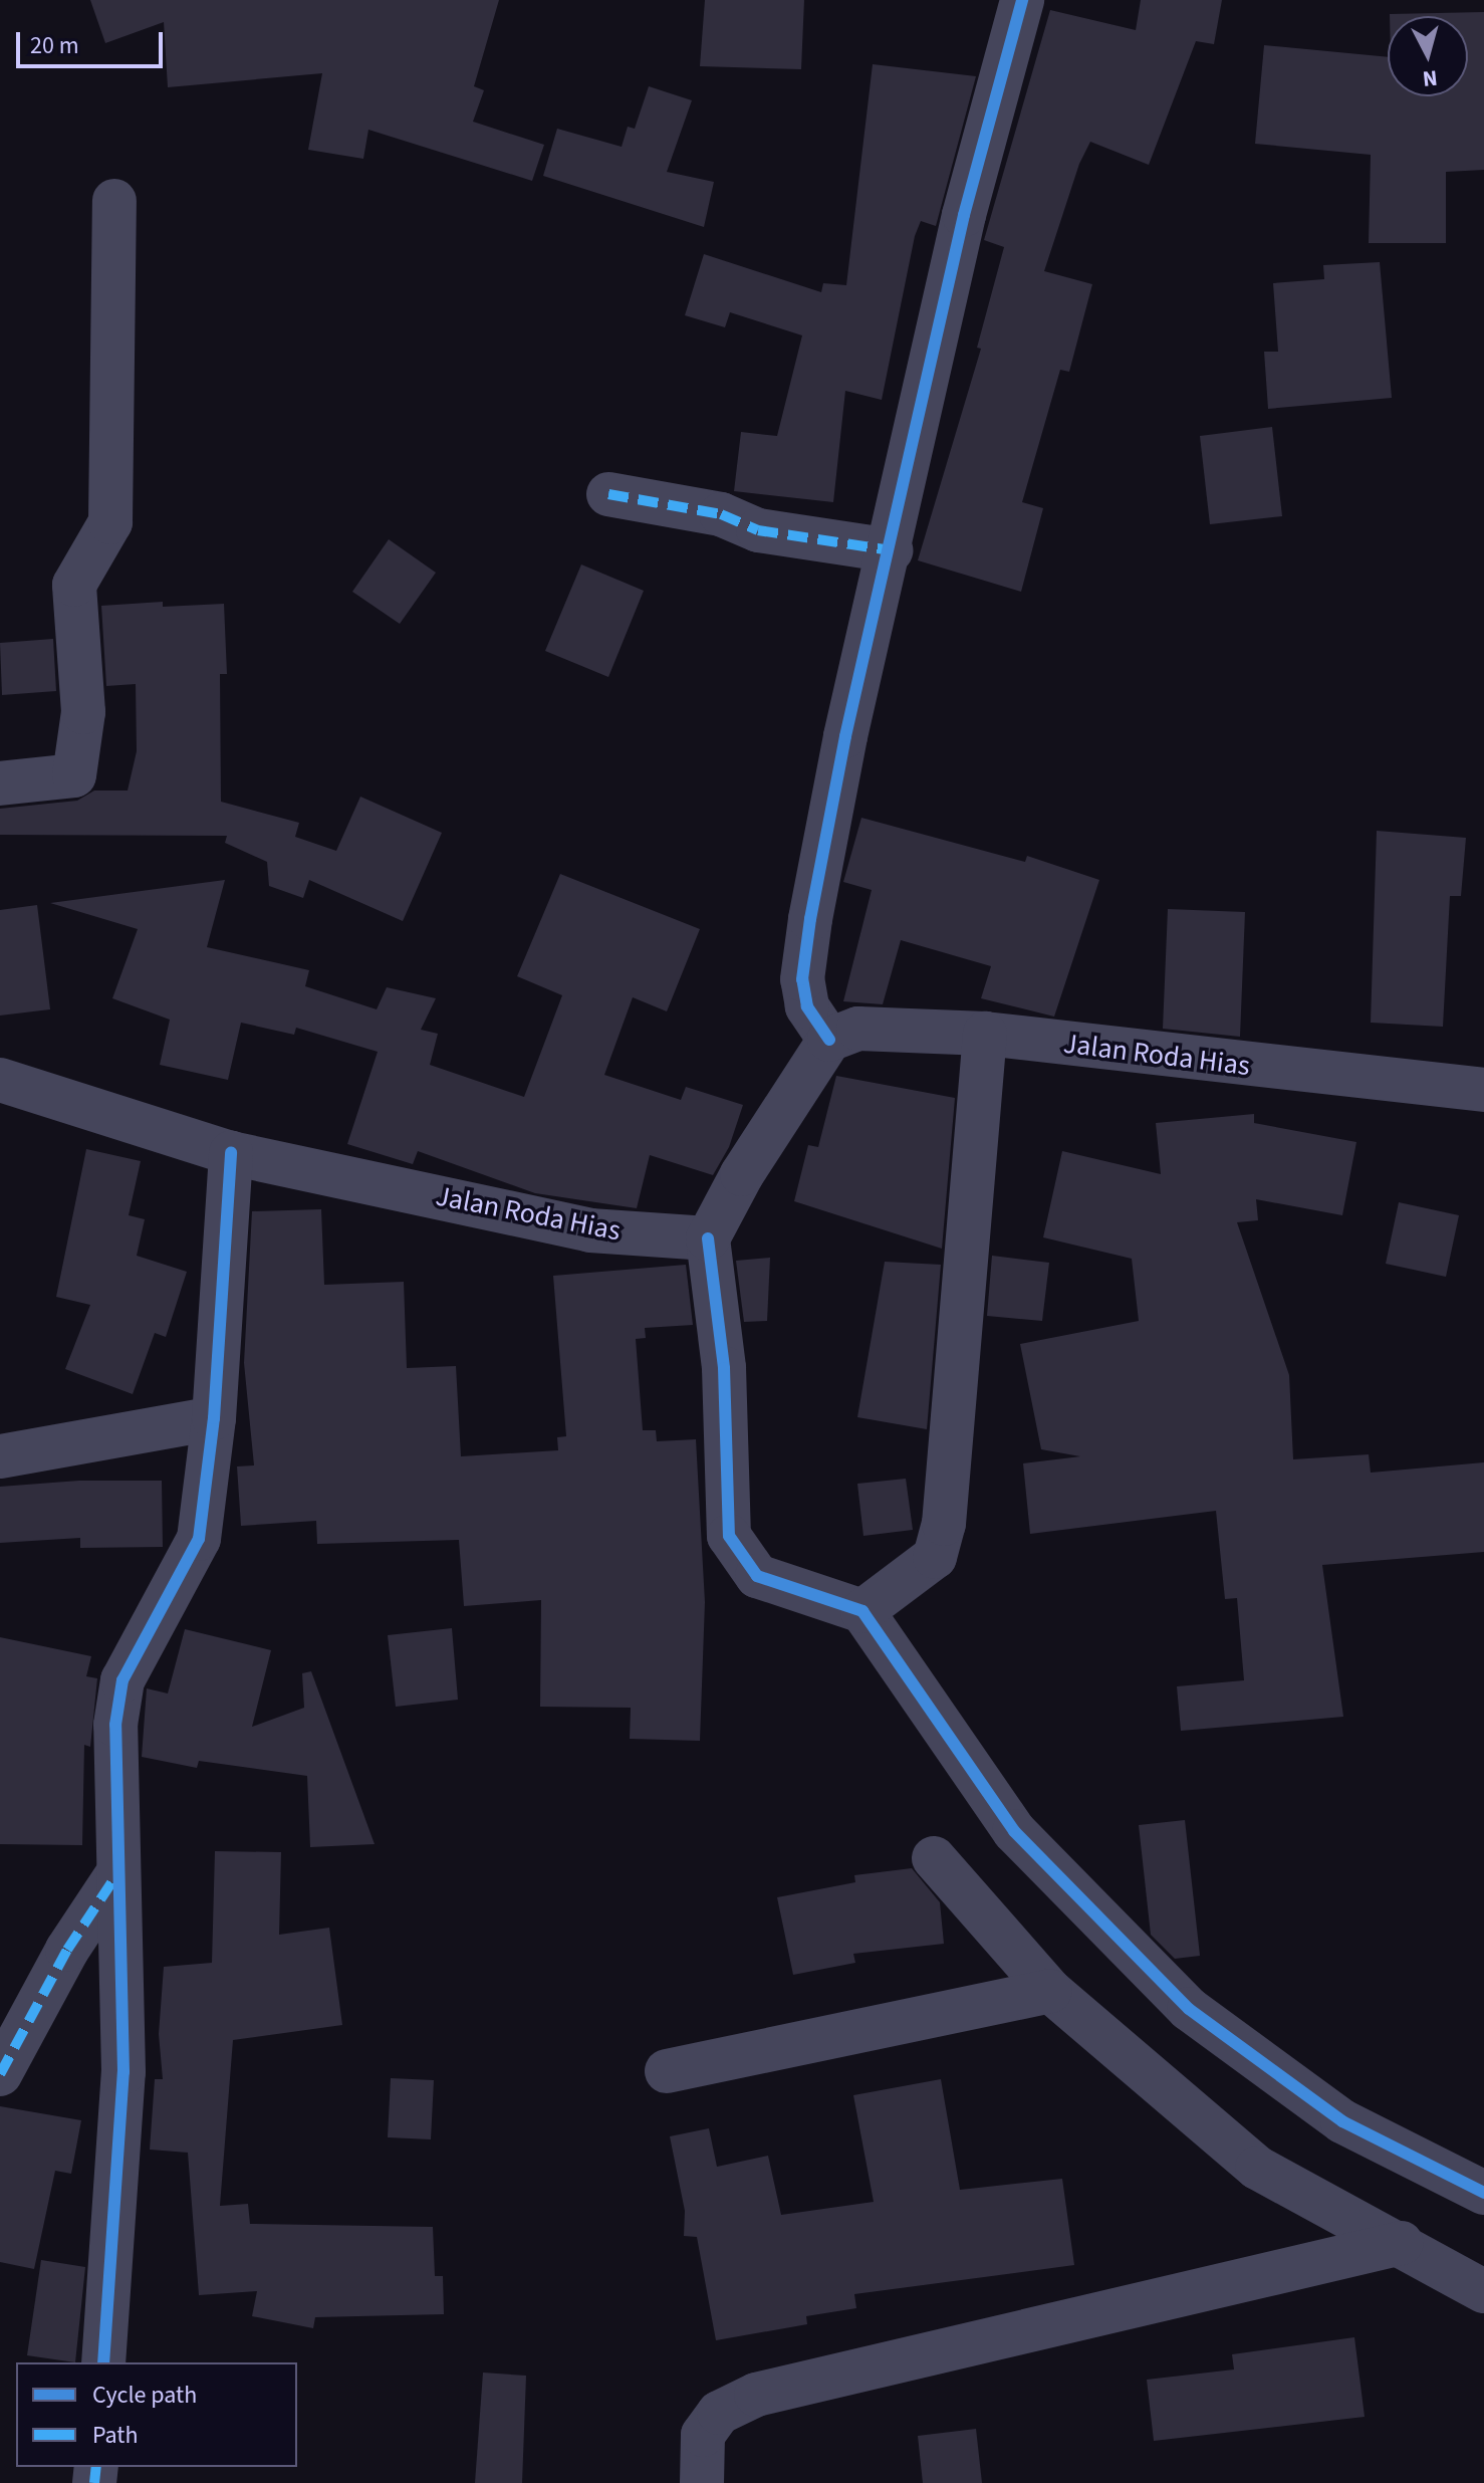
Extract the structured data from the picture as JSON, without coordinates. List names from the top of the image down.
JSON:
{
  "streets": {
    "street": ["Jalan Roda Hias"]
  },
  "legend": ["Cycle path", "Path"],
  "scale_bar": "20 m",
  "north": "bottom"
}
